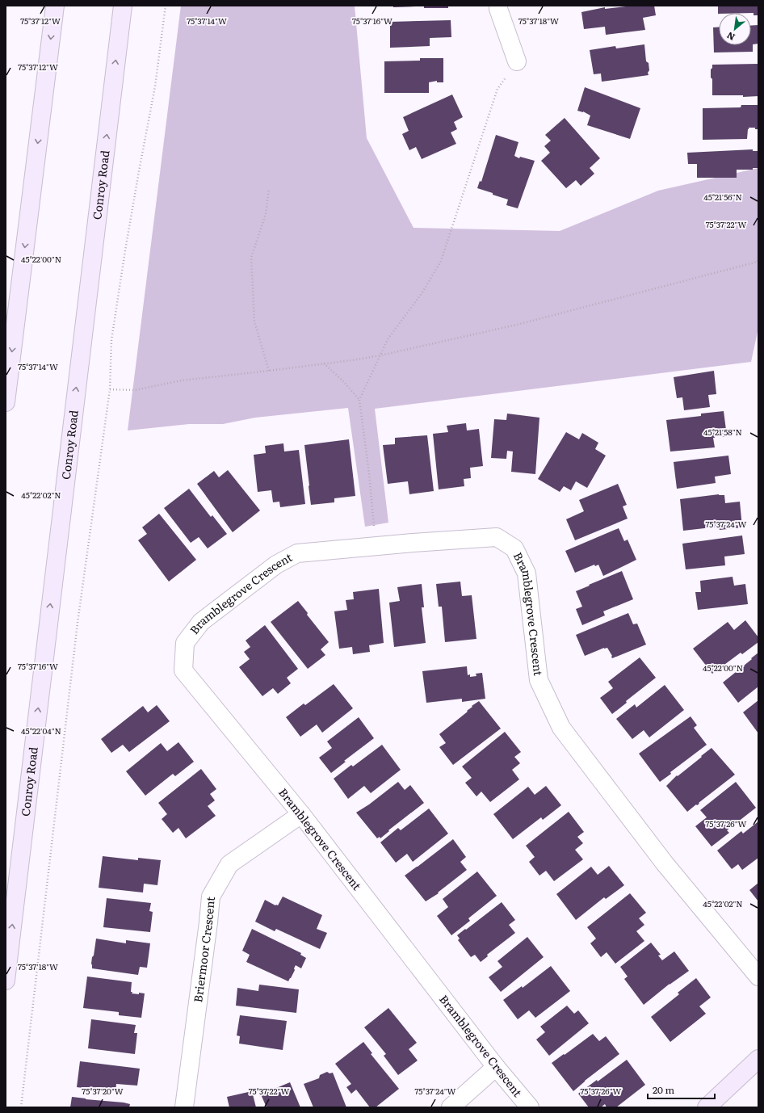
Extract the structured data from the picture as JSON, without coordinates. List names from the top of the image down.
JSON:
{
  "streets": {
    "main road": ["Conroy Road"],
    "street": ["Bramblegrove Crescent", "Briermoor Crescent"]
  },
  "crossings": [
    ["Bramblegrove Crescent", "Briermoor Crescent"]
  ],
  "scale_bar": "20 m",
  "north": "bottom left",
  "coordinates": [
    "75°37'12\"W",
    "75°37'14\"W",
    "75°37'16\"W",
    "75°37'18\"W",
    "45°21'56\"N",
    "75°37'22\"W",
    "45°22'00\"N",
    "45°21'58\"N",
    "45°22'02\"N",
    "75°37'24\"W",
    "45°22'04\"N",
    "75°37'26\"W",
    "75°37'20\"W"
  ]
}
